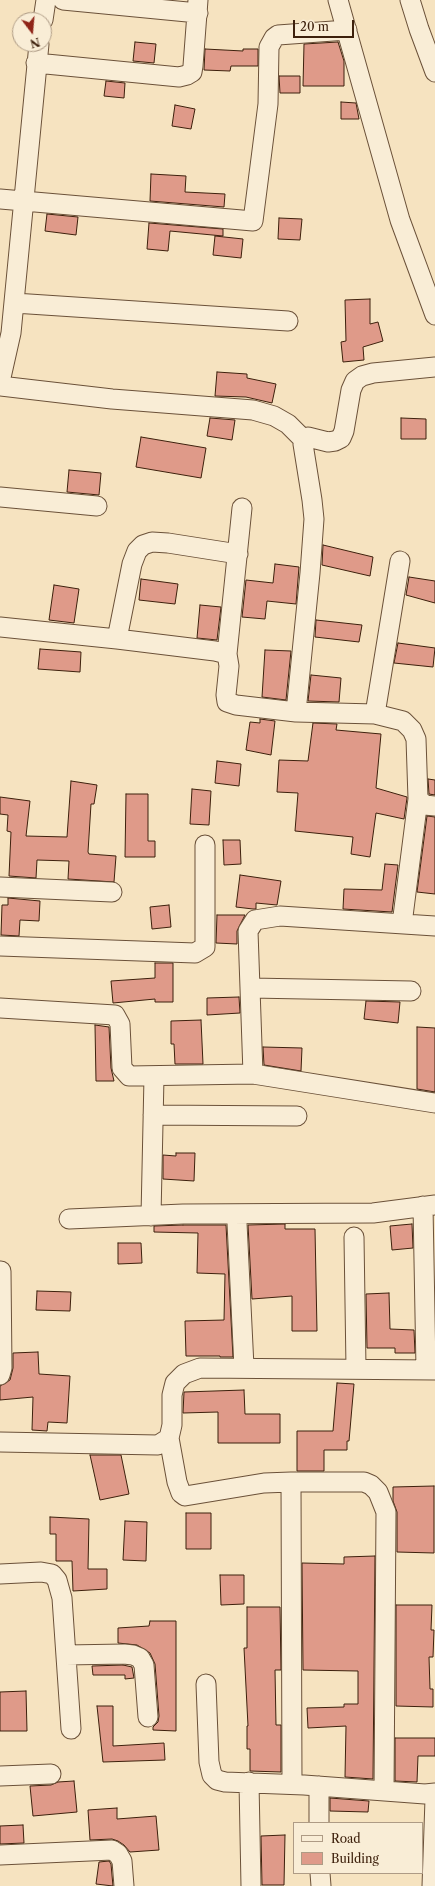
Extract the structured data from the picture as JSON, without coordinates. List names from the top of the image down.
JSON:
{
  "legend": ["Road", "Building"],
  "scale_bar": "20 m",
  "north": "bottom"
}
